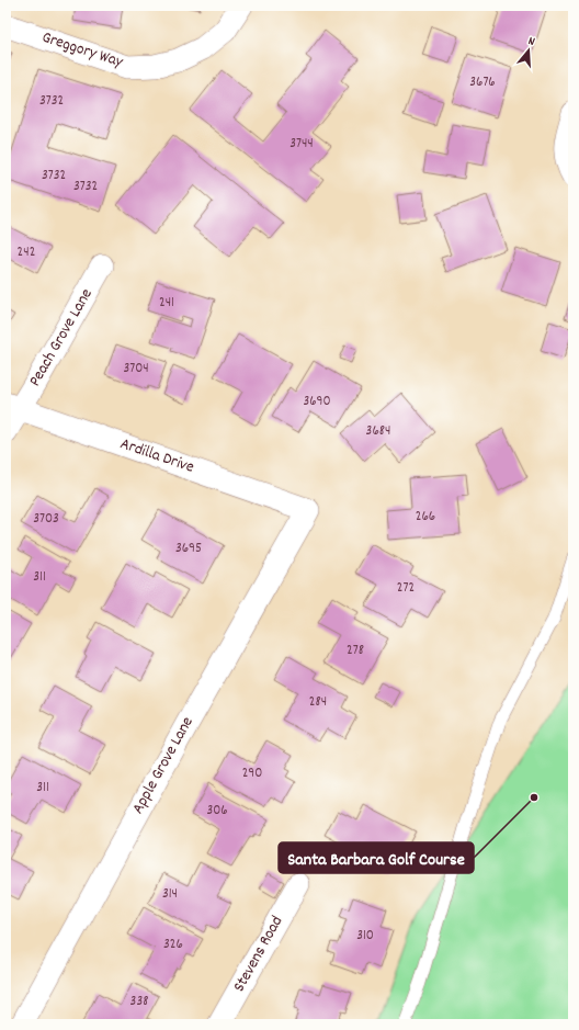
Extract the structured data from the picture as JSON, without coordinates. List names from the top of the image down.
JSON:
{
  "streets": {
    "street": [
      "Greggory Way",
      "Peach Grove Lane",
      "Ardilla Drive",
      "Apple Grove Lane",
      "Stevens Road"
    ]
  },
  "crossings": [
    ["Peach Grove Lane", "Ardilla Drive"],
    ["Ardilla Drive", "Apple Grove Lane"]
  ],
  "places": ["Santa Barbara Golf Course"],
  "house_numbers": [
    "3676",
    "3732",
    "3744",
    "3732",
    "3732",
    "242",
    "241",
    "3704",
    "3690",
    "3684",
    "266",
    "3703",
    "3695",
    "311",
    "272",
    "278",
    "284",
    "290",
    "311",
    "306",
    "314",
    "310",
    "326",
    "338"
  ],
  "north": "top"
}
